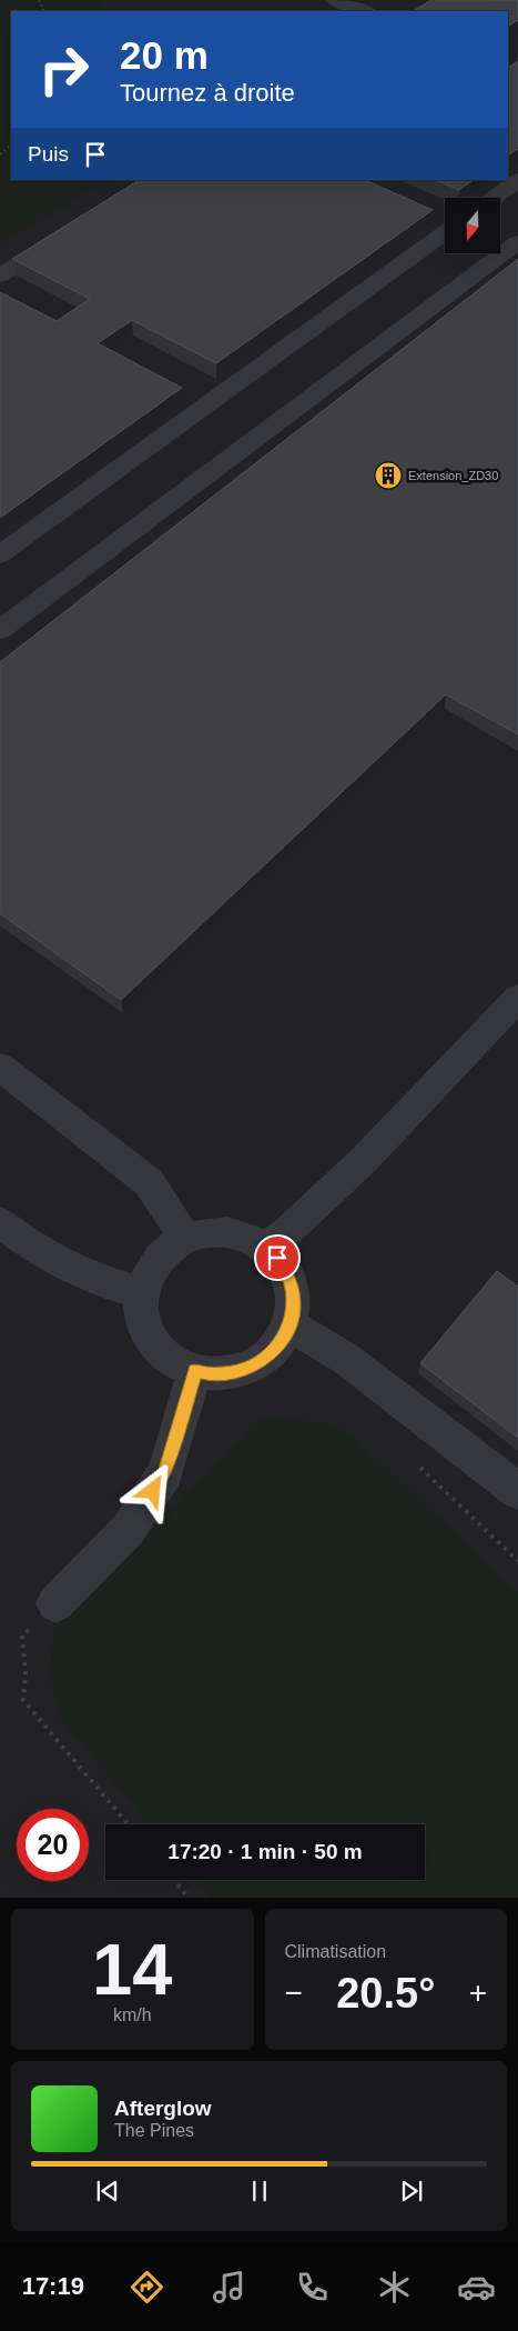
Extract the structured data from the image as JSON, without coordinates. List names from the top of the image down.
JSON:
{
  "places": {
    "building": ["Extension_ZD30"]
  },
  "north": "bottom",
  "page": {
    "turn": ["20 m", "Tournez à droite"],
    "then": "Puis",
    "limit": "20",
    "trip": "17:20 · 1 min · 50 m",
    "tile": [
      ["14", "km/h"],
      "Climatisation"
    ],
    "heat": ["−", "20.5°", "+"],
    "song": ["Afterglow", "The Pines"],
    "tabs": "17:19"
  }
}
